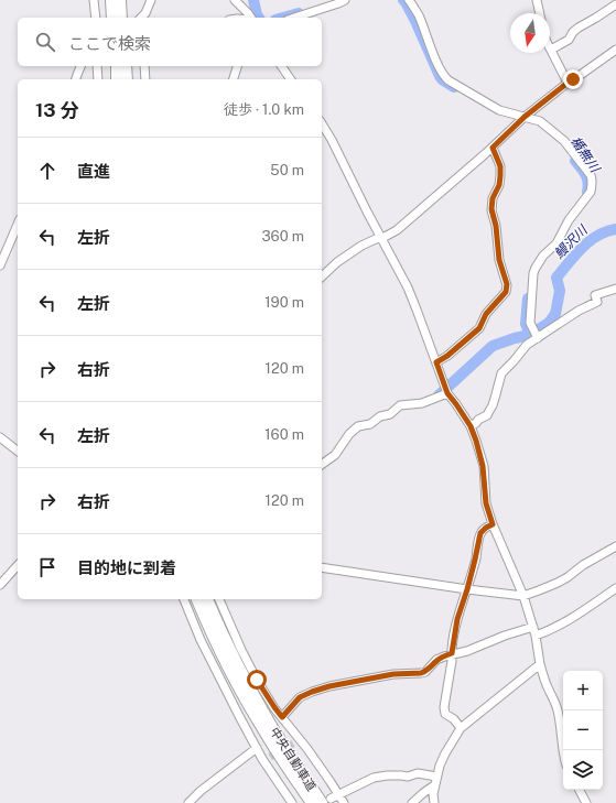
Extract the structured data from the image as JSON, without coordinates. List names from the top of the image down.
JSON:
{
  "streets": {
    "highway": ["中央自動車道"]
  },
  "water": ["楯無川", "鰻沢川"],
  "north": "bottom",
  "page": {
    "search": "ここで検索",
    "heading": ["13 分", "徒歩 · 1.0 km"],
    "list": [
      ["直進", "50 m"],
      ["左折", "360 m"],
      ["左折", "190 m"],
      ["右折", "120 m"],
      ["左折", "160 m"],
      ["右折", "120 m"],
      "目的地に到着"
    ],
    "map_buttons": ["+", "−"]
  }
}
